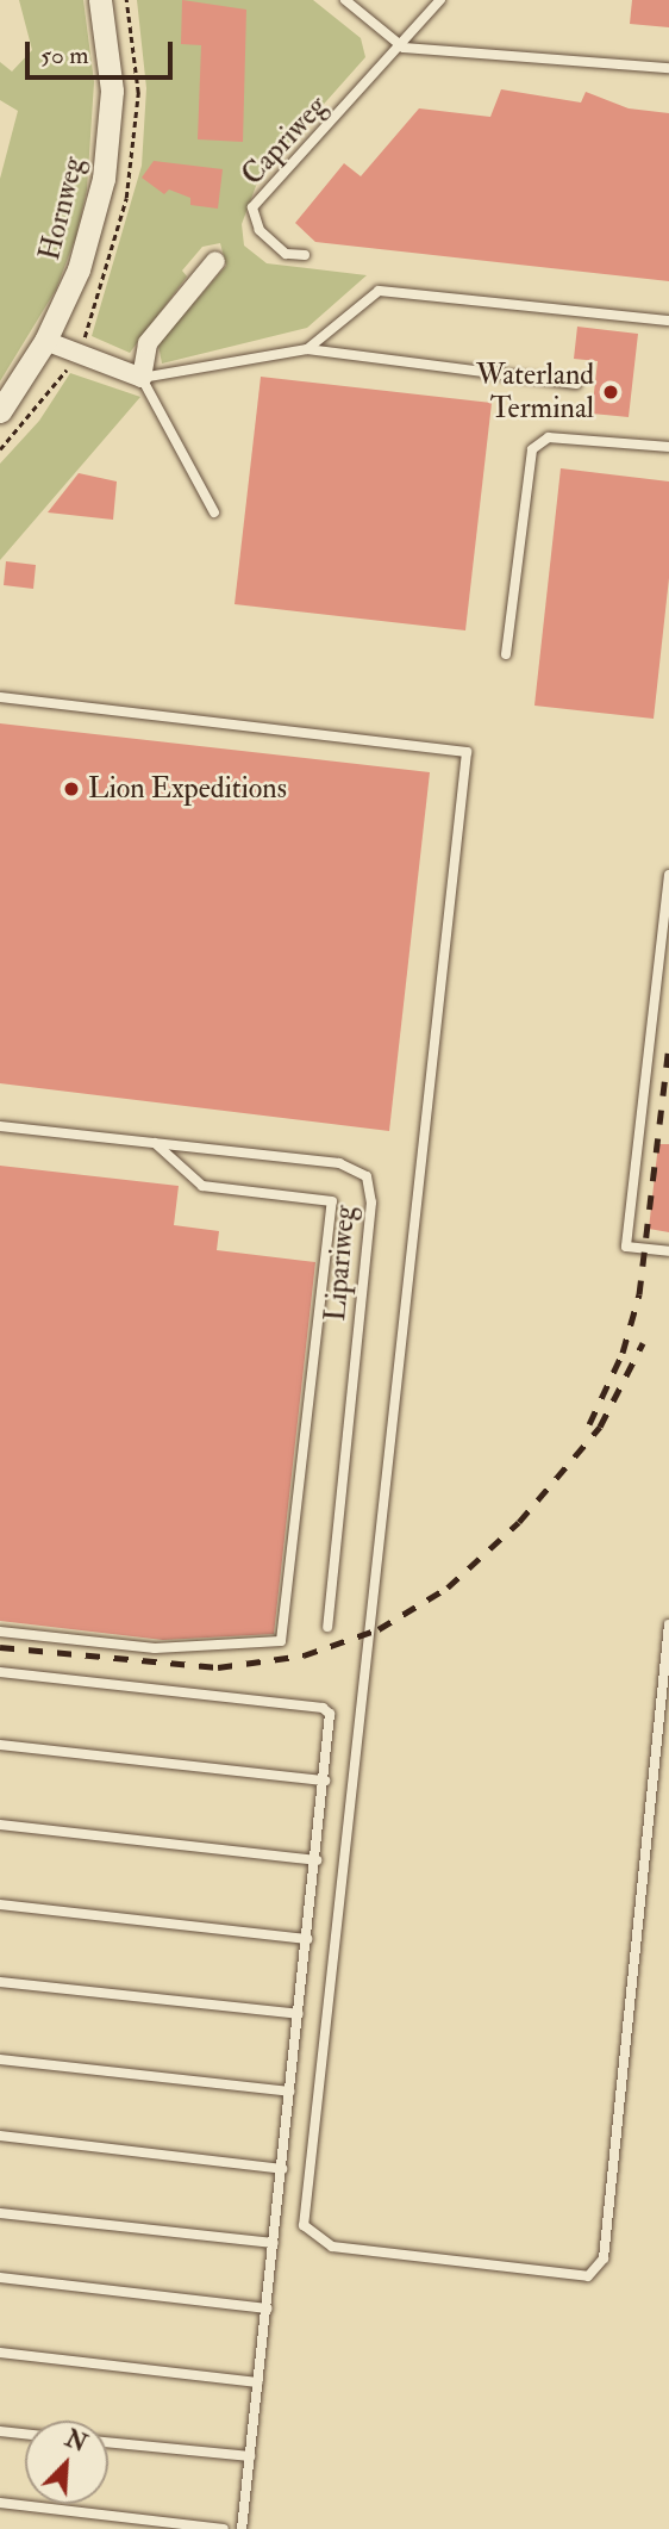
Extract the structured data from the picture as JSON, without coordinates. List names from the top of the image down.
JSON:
{
  "streets": {
    "street": ["Hornweg"],
    "lane": ["Capriweg", "Lipariweg"]
  },
  "places": ["Waterland Terminal", "Lion Expeditions"],
  "scale_bar": "50 m",
  "north": "top right"
}
